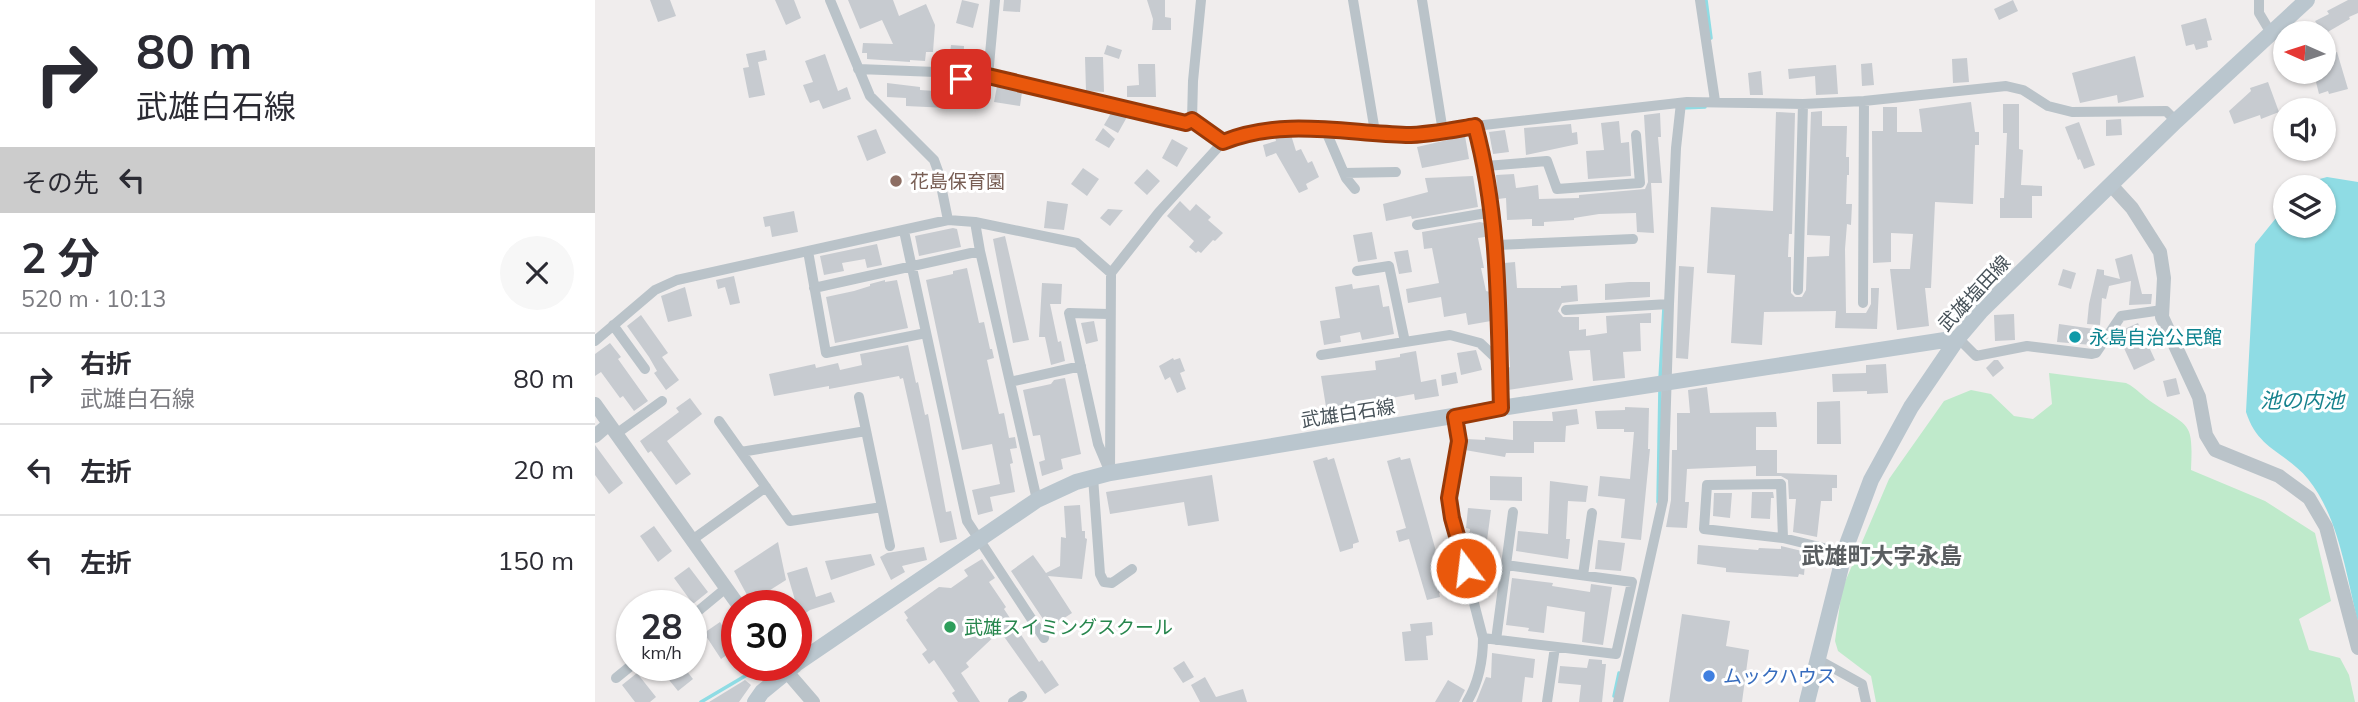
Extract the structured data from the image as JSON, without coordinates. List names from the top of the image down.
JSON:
{
  "streets": {
    "main road": ["武雄塩田線", "武雄白石線"]
  },
  "crossings": [
    ["武雄塩田線", "武雄白石線"]
  ],
  "districts": ["武雄町大字永島"],
  "water": ["池の内池"],
  "places": [
    "花島保育園",
    "永島自治公民館",
    "武雄スイミングスクール",
    "ムックハウス"
  ],
  "north": "left",
  "page": {
    "turn": ["80 m", "武雄白石線"],
    "then": "その先",
    "heading": ["2 分", "520 m · 10:13"],
    "list": [
      {
        "name": "右折",
        "note": "武雄白石線",
        "value": "80 m"
      },
      {
        "name": "左折",
        "value": "20 m"
      },
      {
        "name": "左折",
        "value": "150 m"
      }
    ],
    "speed": "28 km/h",
    "limit": "30"
  }
}
